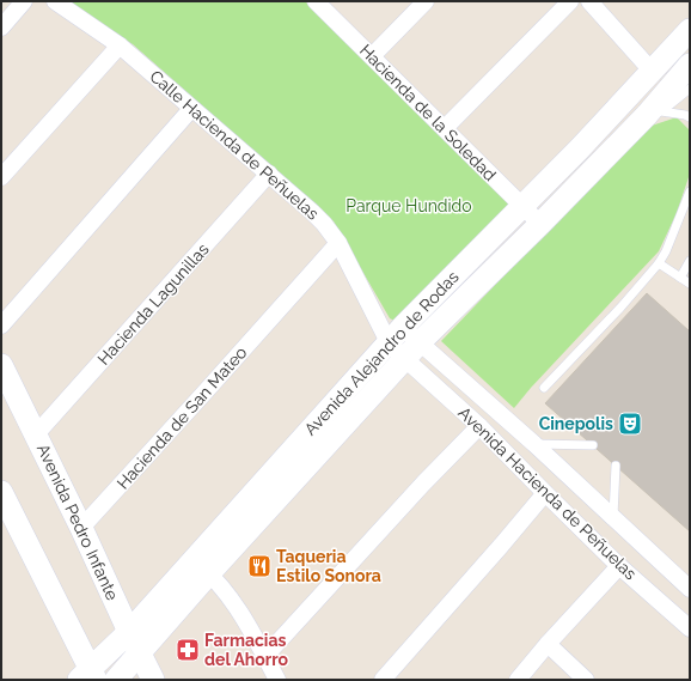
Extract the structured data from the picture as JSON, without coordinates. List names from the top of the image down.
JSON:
{
  "streets": {
    "street": [
      "Hacienda de la Soledad",
      "Calle Hacienda de Peñuelas",
      "Hacienda Lagunillas",
      "Avenida Alejandro de Rodas",
      "Hacienda de San Mateo",
      "Avenida Hacienda de Peñuelas",
      "Avenida Pedro Infante"
    ]
  },
  "crossings": [
    ["Hacienda de la Soledad", "Avenida Alejandro de Rodas"],
    ["Calle Hacienda de Peñuelas", "Hacienda Lagunillas"],
    ["Calle Hacienda de Peñuelas", "Avenida Alejandro de Rodas"],
    ["Calle Hacienda de Peñuelas", "Hacienda de San Mateo"],
    ["Calle Hacienda de Peñuelas", "Avenida Hacienda de Peñuelas"],
    ["Hacienda Lagunillas", "Avenida Pedro Infante"],
    ["Avenida Alejandro de Rodas", "Avenida Hacienda de Peñuelas"],
    ["Avenida Alejandro de Rodas", "Avenida Pedro Infante"],
    ["Hacienda de San Mateo", "Avenida Pedro Infante"]
  ],
  "parks": ["Parque Hundido"],
  "places": {
    "theatre": ["Cinepolis"],
    "restaurant": ["Taqueria Estilo Sonora"],
    "pharmacy": ["Farmacias del Ahorro"]
  }
}
